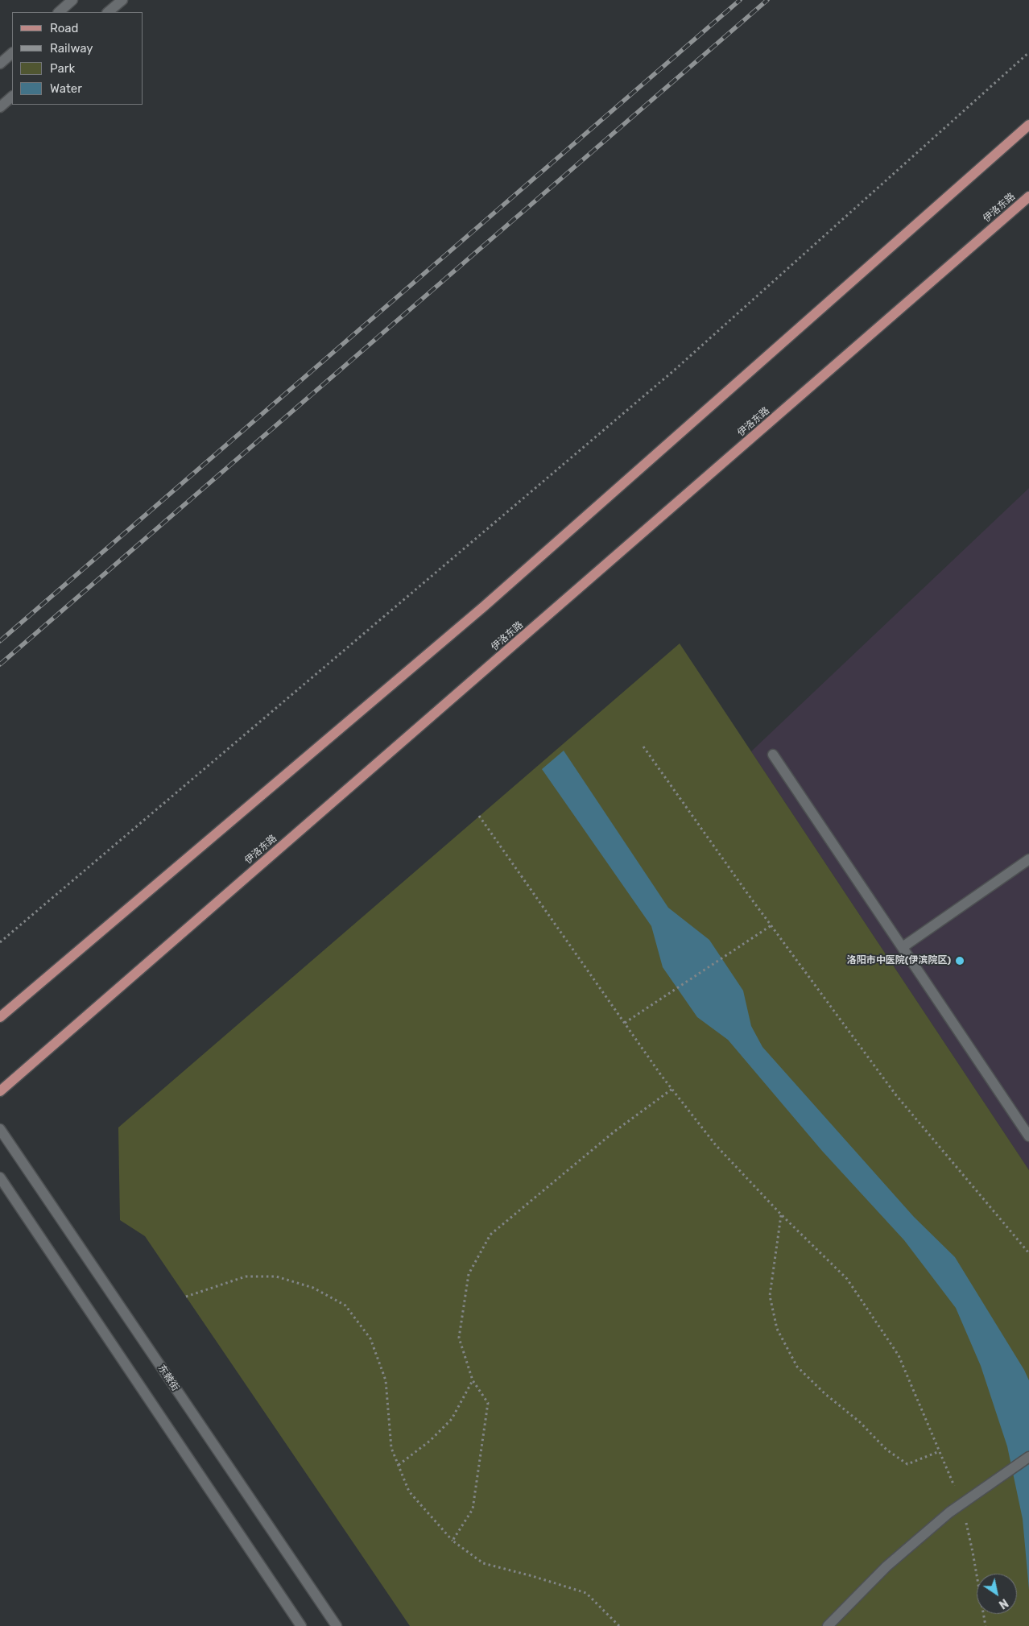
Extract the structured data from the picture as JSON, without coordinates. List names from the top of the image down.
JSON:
{
  "streets": {
    "main road": ["伊洛东路"],
    "street": ["东棘街"]
  },
  "places": ["洛阳市中医院(伊滨院区)"],
  "legend": [
    "Road",
    "Railway",
    "Park",
    "Water"
  ],
  "north": "bottom right"
}
